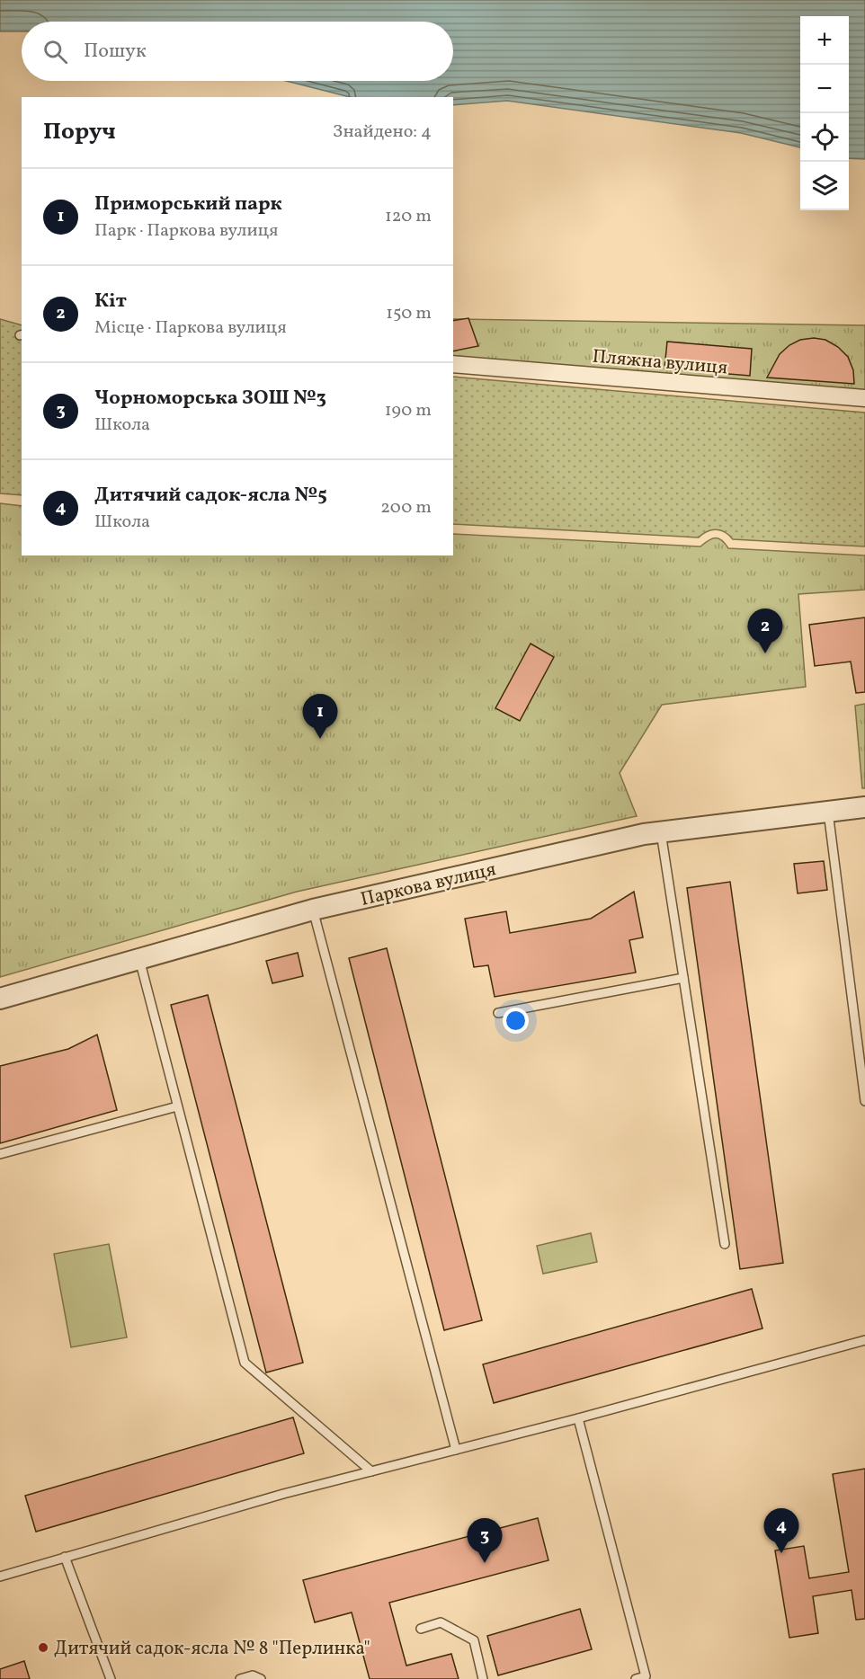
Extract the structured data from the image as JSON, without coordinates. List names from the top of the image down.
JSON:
{
  "streets": {
    "street": ["Пляжна вулиця", "Паркова вулиця"]
  },
  "places": ["Дитячий садок-ясла № 8 \"Перлинка\""],
  "page": {
    "map_buttons": ["+", "−"],
    "search": "Пошук",
    "heading": ["Поруч", "Знайдено: 4"],
    "list": [
      {
        "mark": "1",
        "name": "Приморський парк",
        "note": "Парк · Паркова вулиця",
        "value": "120 m"
      },
      {
        "mark": "2",
        "name": "Кіт",
        "note": "Місце · Паркова вулиця",
        "value": "150 m"
      },
      {
        "mark": "3",
        "name": "Чорноморська ЗОШ №3",
        "note": "Школа",
        "value": "190 m"
      },
      {
        "mark": "4",
        "name": "Дитячий садок-ясла №5",
        "note": "Школа",
        "value": "200 m"
      }
    ],
    "pins": [
      "2",
      "1",
      "4",
      "3"
    ]
  }
}
